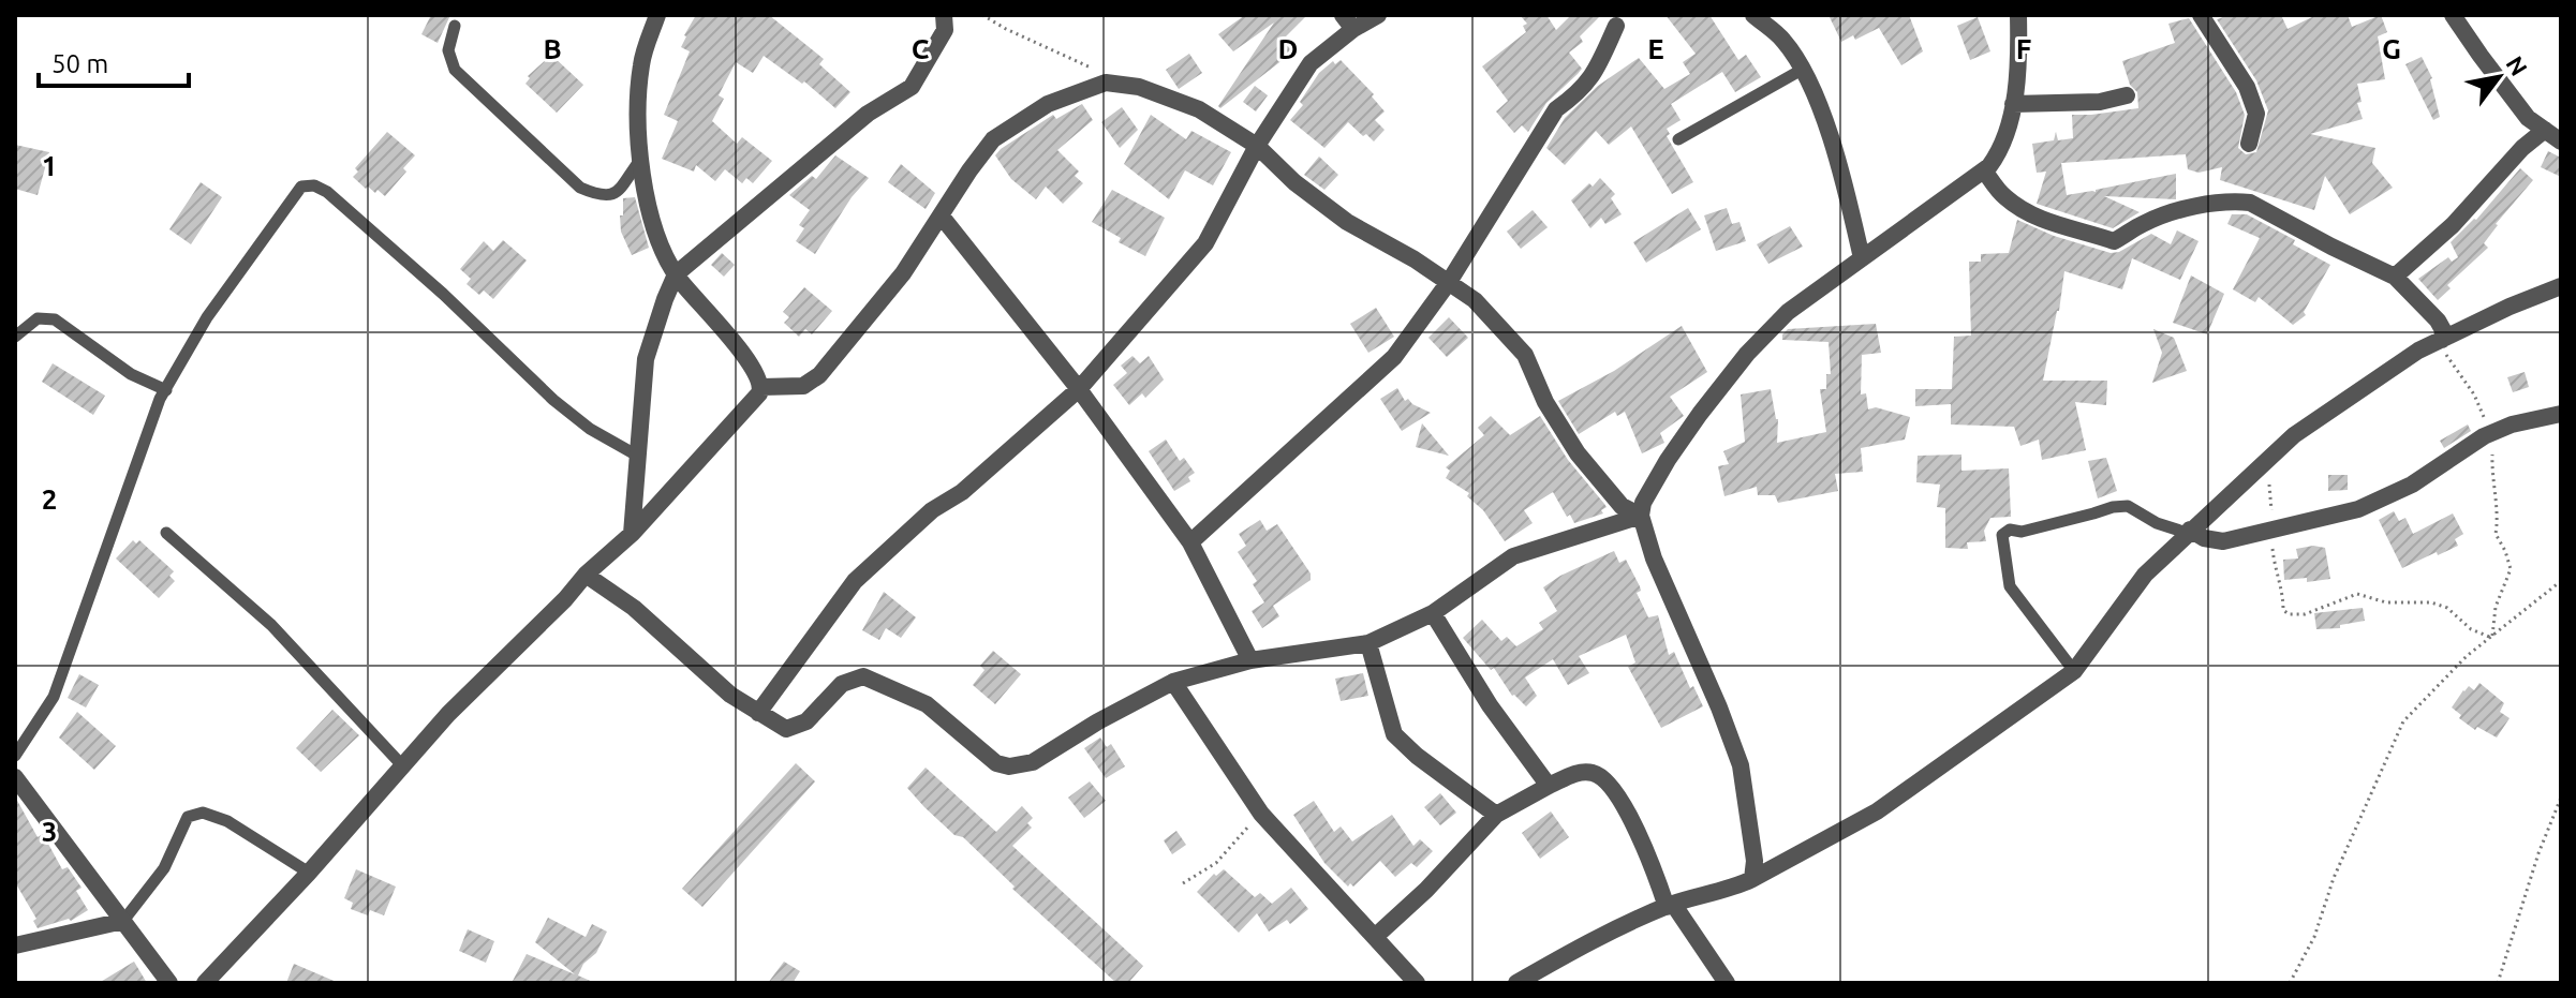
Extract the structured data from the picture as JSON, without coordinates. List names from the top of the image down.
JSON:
{
  "scale_bar": "50 m",
  "north": "top right",
  "grid": {
    "columns": [
      "B",
      "C",
      "D",
      "E",
      "F",
      "G"
    ],
    "rows": ["1", "2", "3"]
  }
}
